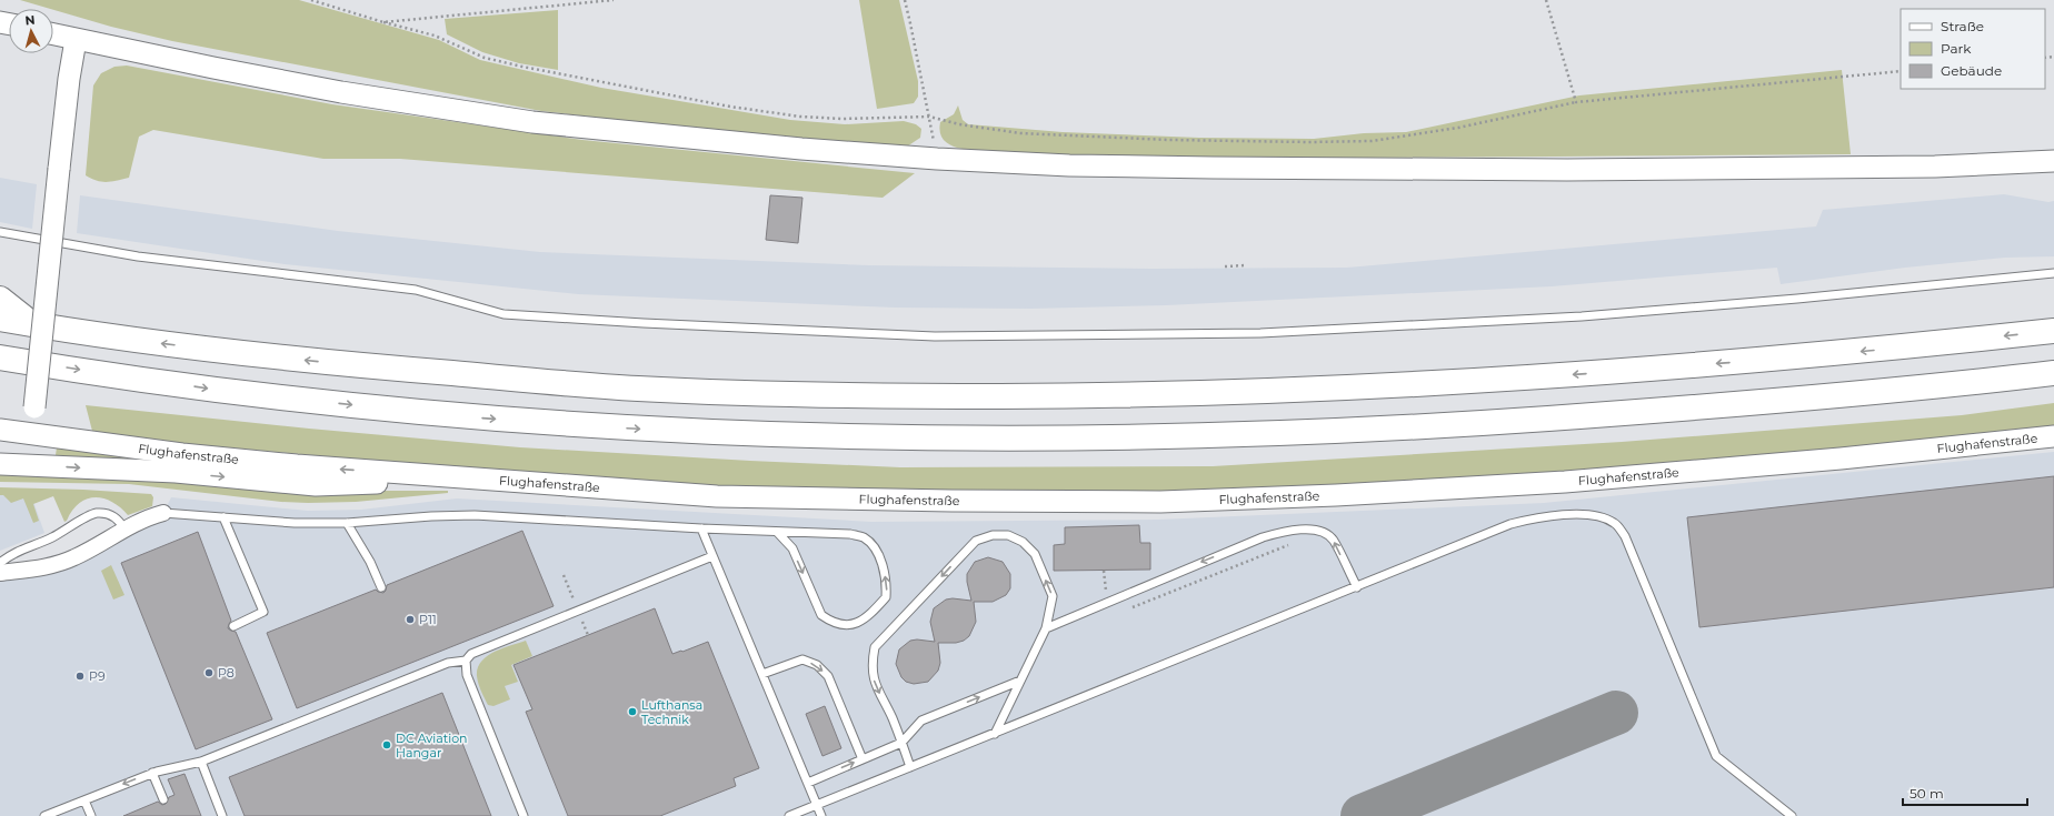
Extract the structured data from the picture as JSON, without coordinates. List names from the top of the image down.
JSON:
{
  "streets": {
    "main road": ["Flughafenstraße"]
  },
  "places": [
    "P11",
    "P8",
    "P9",
    "Lufthansa Technik",
    "DC Aviation Hangar"
  ],
  "legend": ["Straße", "Park", "Gebäude"],
  "scale_bar": "50 m",
  "north": "top"
}
